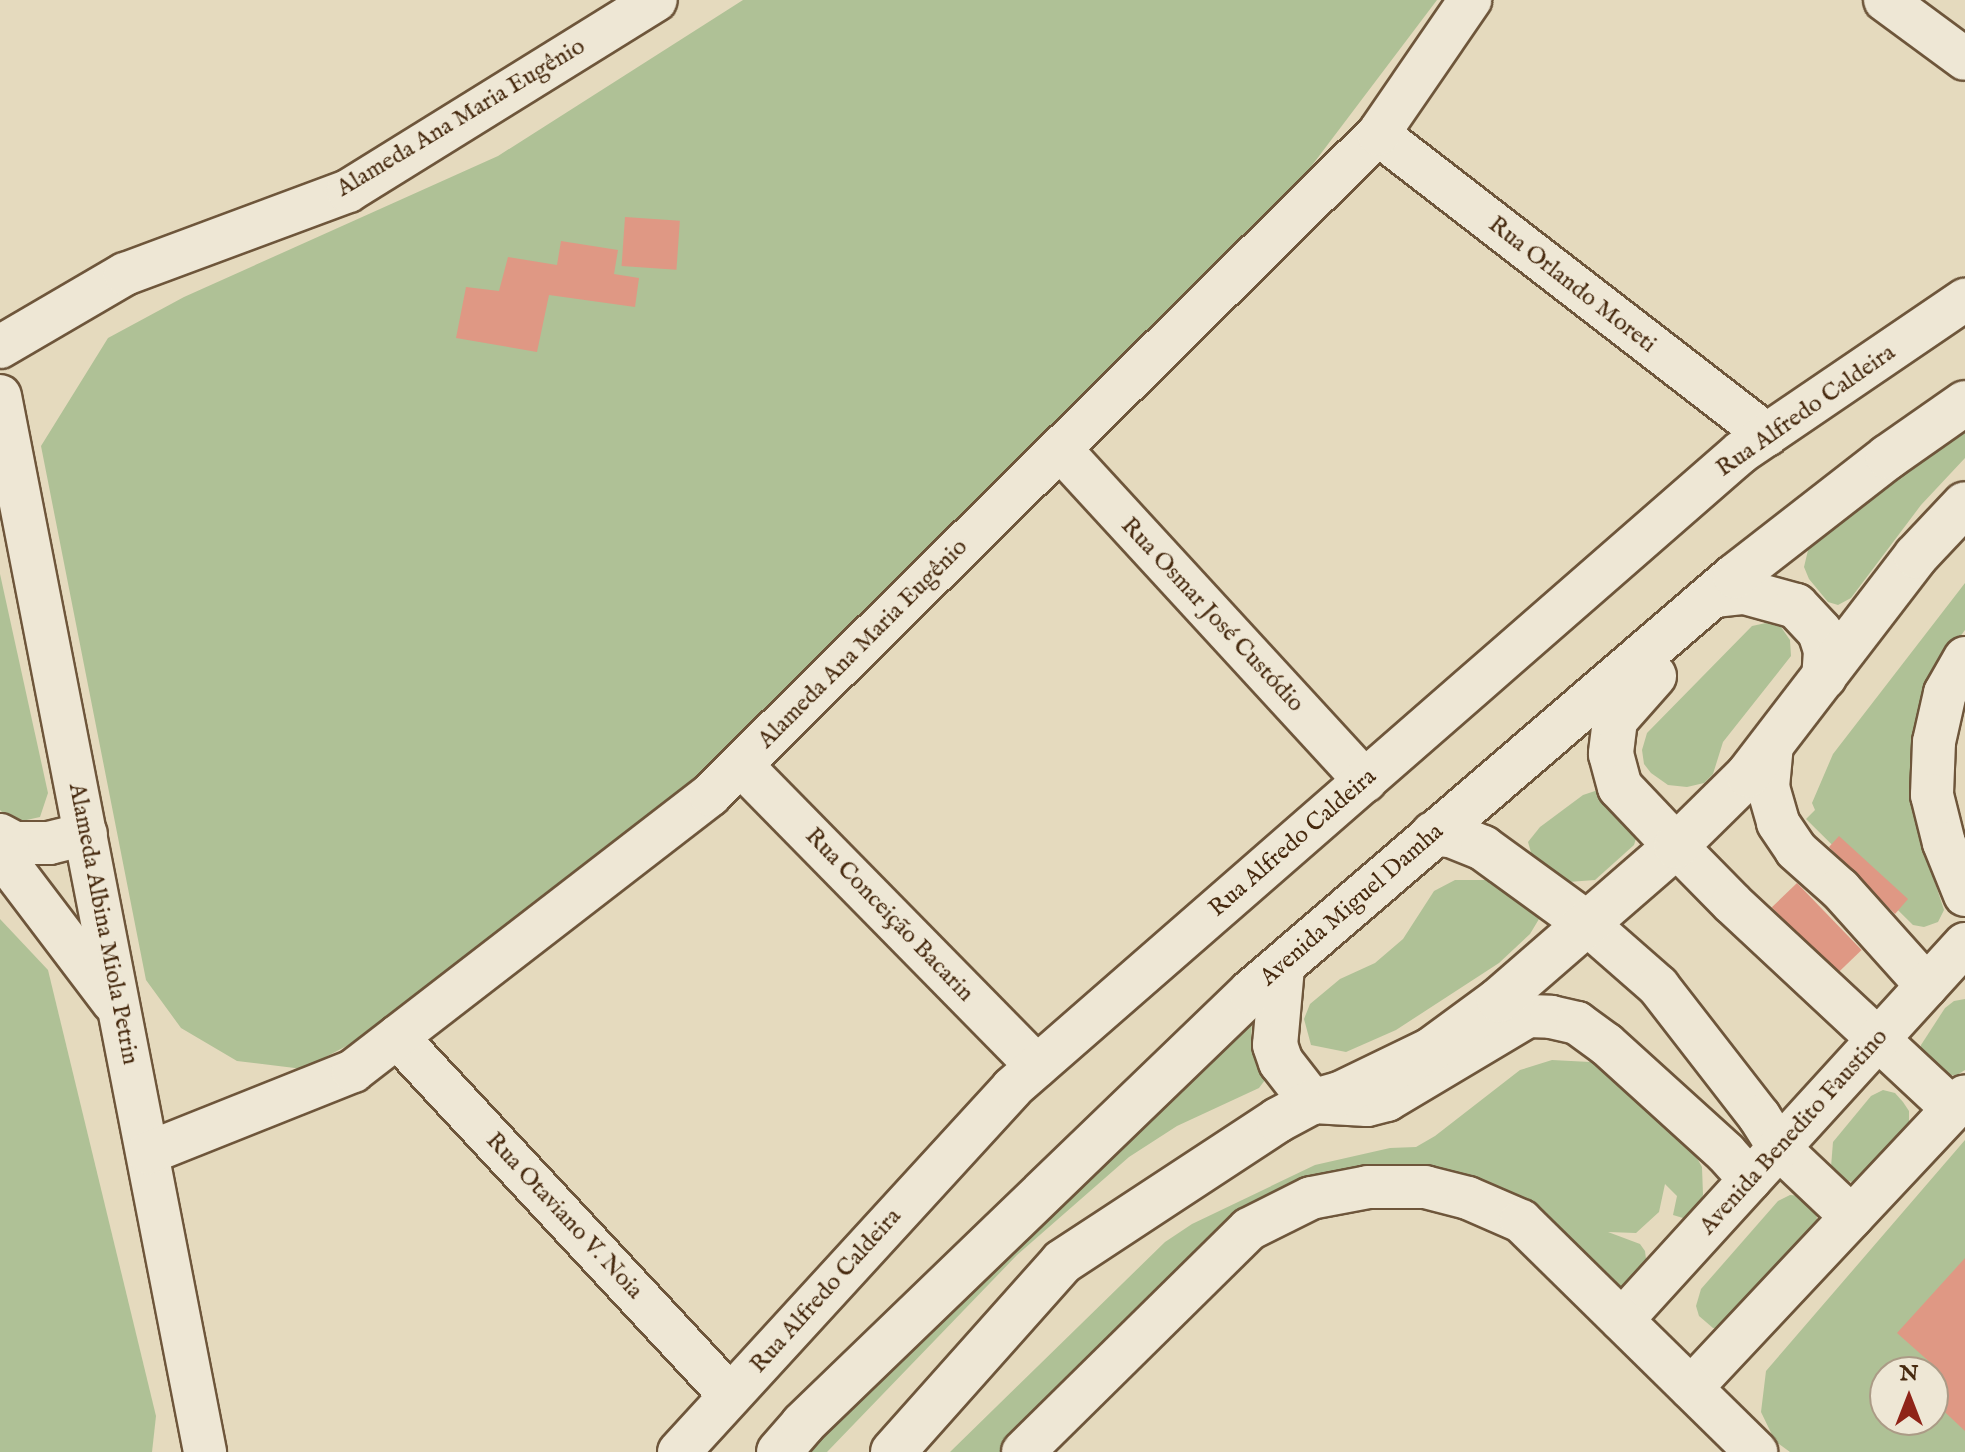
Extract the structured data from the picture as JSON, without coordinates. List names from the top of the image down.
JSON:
{
  "streets": {
    "street": [
      "Alameda Ana Maria Eugênio",
      "Rua Orlando Moreti",
      "Rua Alfredo Caldeira",
      "Rua Osmar José Custódio",
      "Avenida Miguel Damha",
      "Rua Conceição Bacarin",
      "Alameda Albina Miola Petrin",
      "Avenida Benedito Faustino",
      "Rua Otaviano V. Noia"
    ]
  },
  "crossings": [
    ["Alameda Ana Maria Eugênio", "Rua Orlando Moreti"],
    ["Alameda Ana Maria Eugênio", "Rua Osmar José Custódio"],
    ["Alameda Ana Maria Eugênio", "Rua Conceição Bacarin"],
    ["Alameda Ana Maria Eugênio", "Alameda Albina Miola Petrin"],
    ["Alameda Ana Maria Eugênio", "Rua Otaviano V. Noia"],
    ["Rua Orlando Moreti", "Rua Alfredo Caldeira"],
    ["Rua Alfredo Caldeira", "Rua Osmar José Custódio"],
    ["Rua Alfredo Caldeira", "Rua Conceição Bacarin"],
    ["Rua Alfredo Caldeira", "Rua Otaviano V. Noia"]
  ],
  "north": "top"
}
